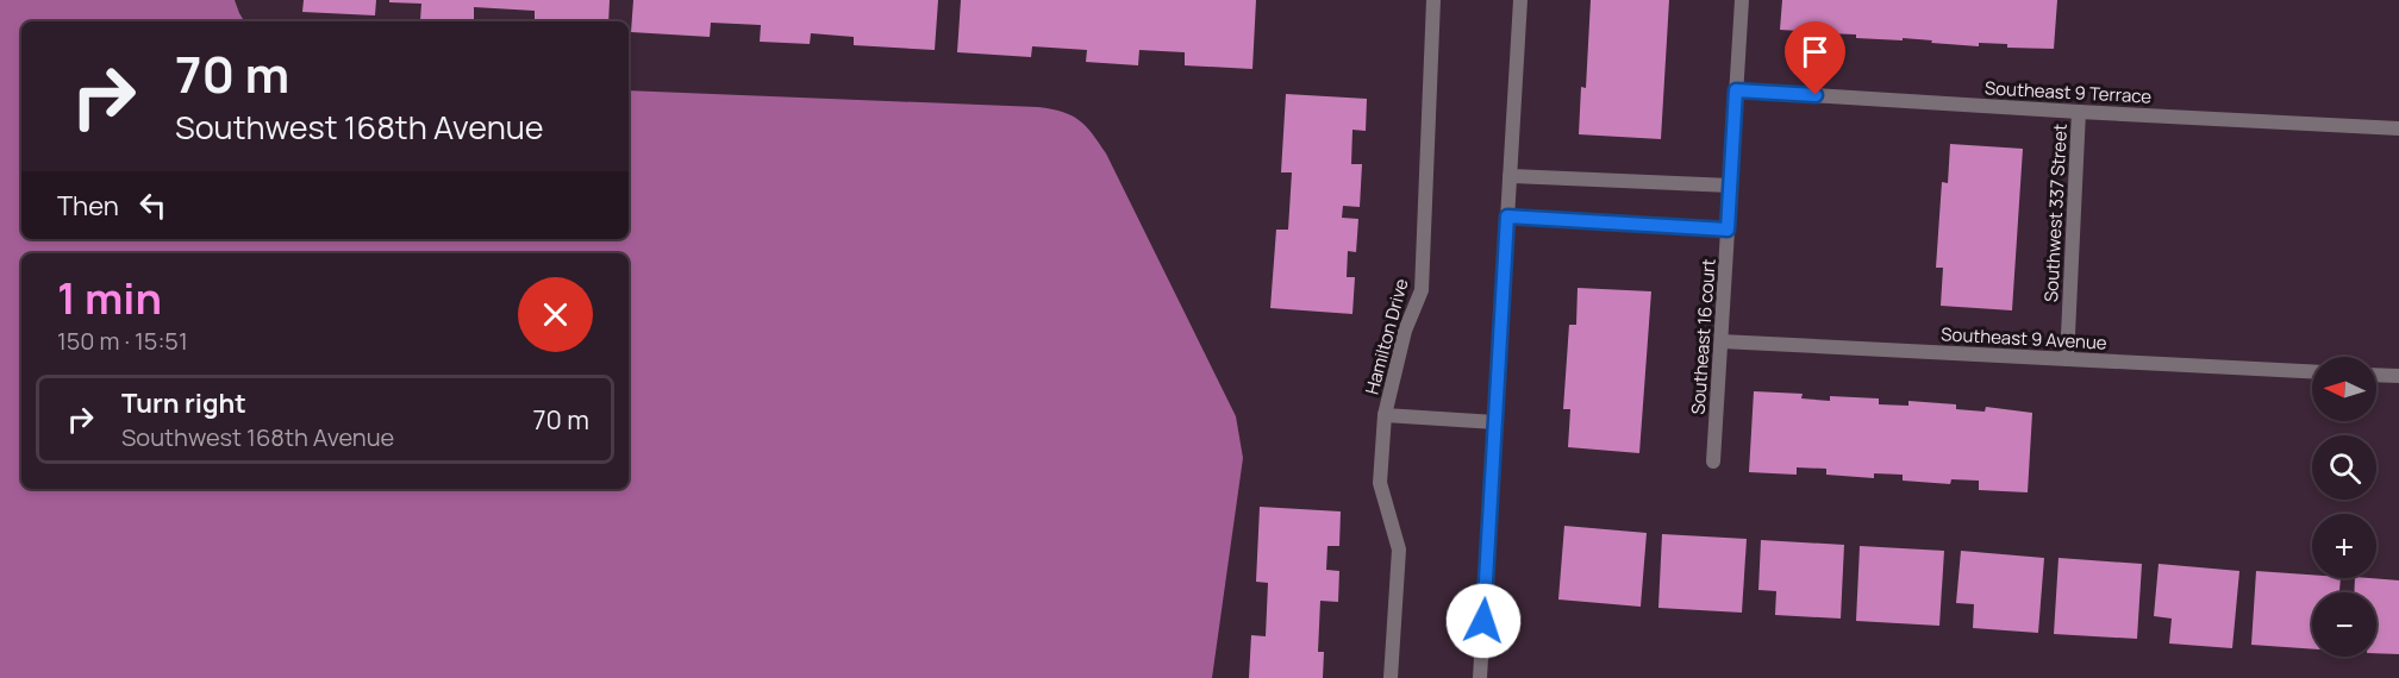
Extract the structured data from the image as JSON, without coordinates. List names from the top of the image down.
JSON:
{
  "streets": {
    "street": [
      "Southeast 9 Terrace",
      "Southwest 337 Street",
      "Hamilton Drive",
      "Southeast 16 court",
      "Southeast 9 Avenue"
    ]
  },
  "crossings": [
    ["Southeast 9 Terrace", "Southwest 337 Street"],
    ["Southeast 9 Terrace", "Southeast 16 court"],
    ["Southwest 337 Street", "Southeast 9 Avenue"],
    ["Southeast 16 court", "Southeast 9 Avenue"]
  ],
  "north": "left",
  "page": {
    "turn": ["70 m", "Southwest 168th Avenue"],
    "then": "Then",
    "heading": ["1 min", "150 m · 15:51"],
    "map_buttons": ["+", "−"],
    "list": [
      {
        "name": "Turn right",
        "note": "Southwest 168th Avenue",
        "value": "70 m"
      }
    ]
  }
}
